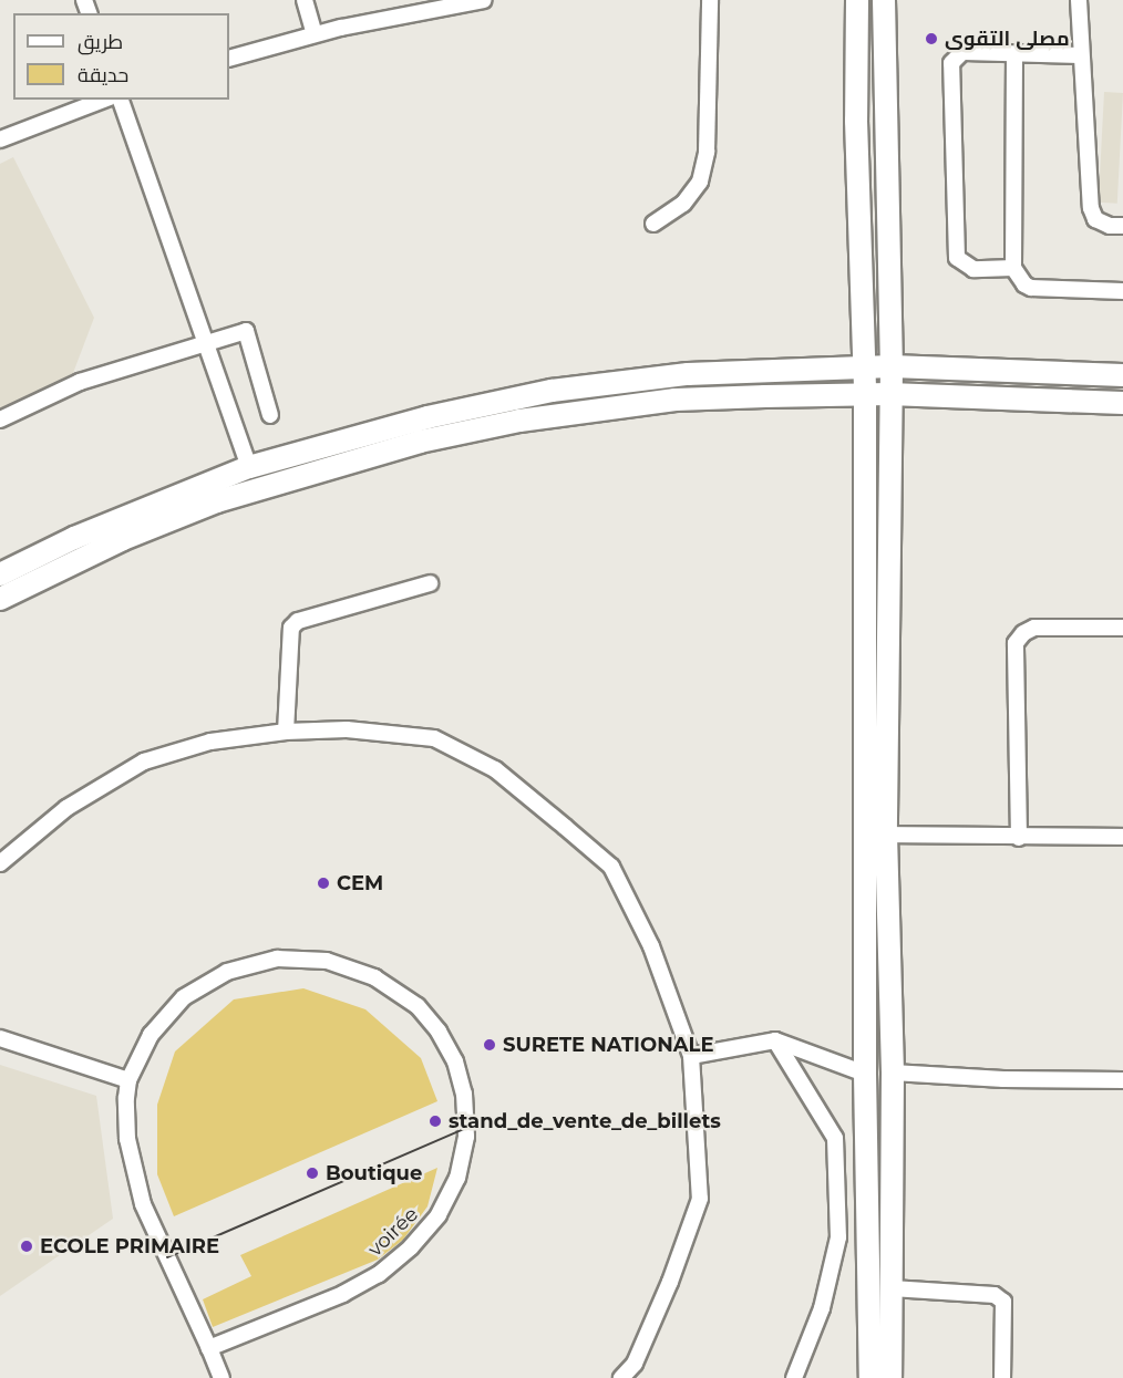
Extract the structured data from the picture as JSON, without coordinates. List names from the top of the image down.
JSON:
{
  "streets": {
    "street": ["voirée"]
  },
  "places": [
    "مصلى التقوى",
    "CEM",
    "SURETE NATIONALE",
    "stand_de_vente_de_billets",
    "Boutique",
    "ECOLE PRIMAIRE"
  ],
  "legend": ["طريق", "حديقة"]
}
